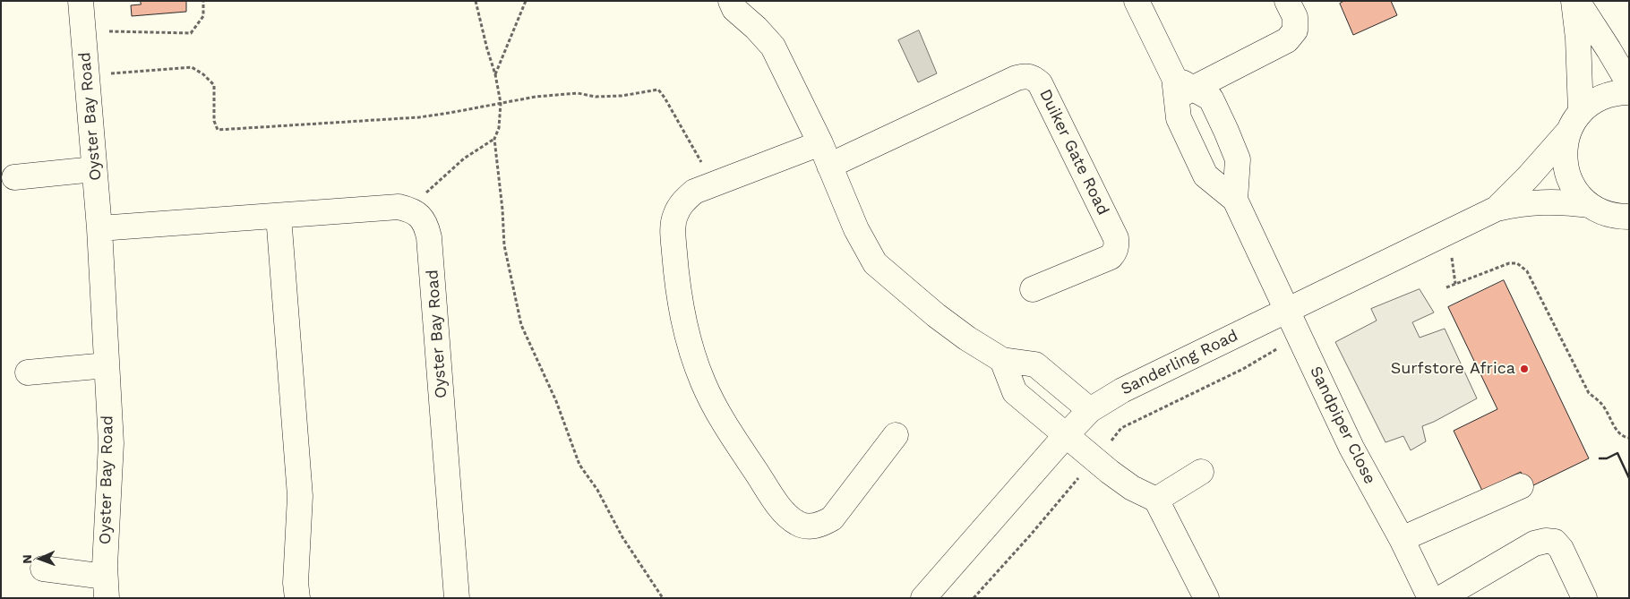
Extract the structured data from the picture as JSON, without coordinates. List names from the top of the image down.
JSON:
{
  "streets": {
    "street": [
      "Oyster Bay Road",
      "Duiker Gate Road",
      "Sanderling Road",
      "Sandpiper Close"
    ]
  },
  "crossings": [
    ["Sanderling Road", "Sandpiper Close"]
  ],
  "places": ["Surfstore Africa"],
  "north": "left"
}
